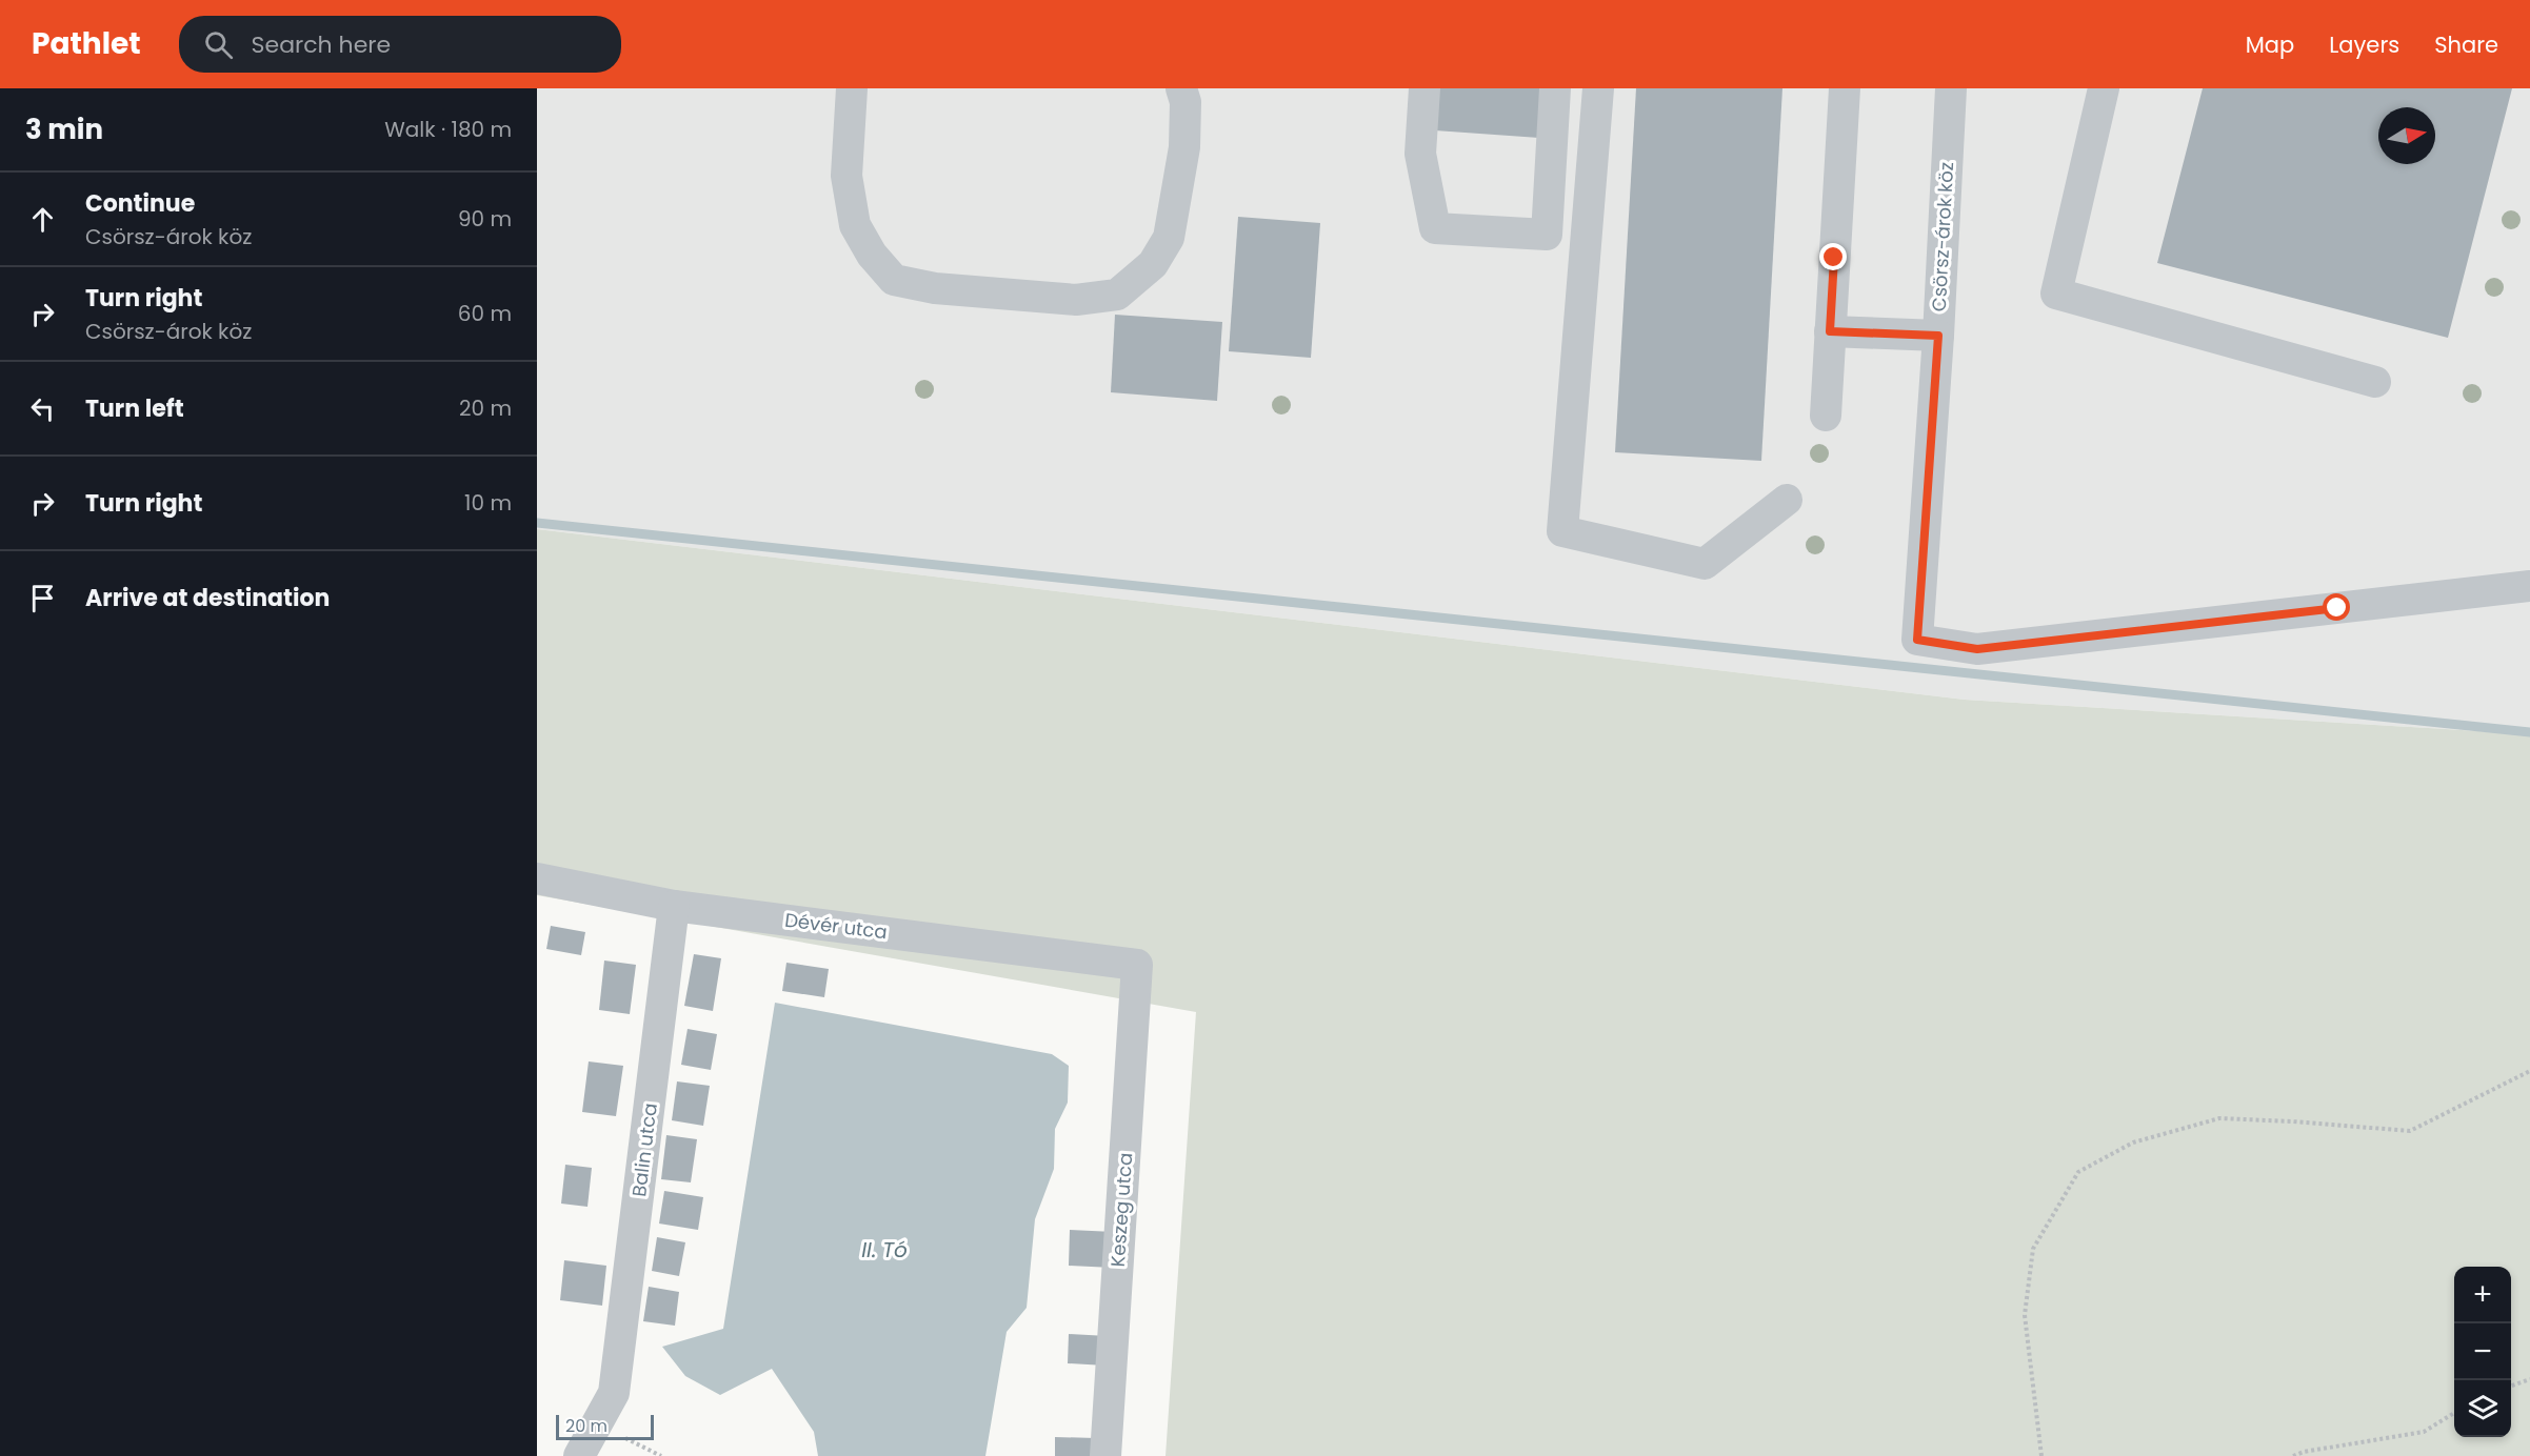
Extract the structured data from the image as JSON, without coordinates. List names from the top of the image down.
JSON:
{
  "streets": {
    "street": [
      "Csörsz-árok köz",
      "Dévér utca",
      "Balin utca",
      "Keszeg utca"
    ]
  },
  "crossings": [
    ["Dévér utca", "Balin utca"],
    ["Dévér utca", "Keszeg utca"]
  ],
  "water": ["II. Tó"],
  "scale_bar": "20 m",
  "north": "right",
  "page": {
    "header": "Pathlet",
    "search": "Search here",
    "nav": ["Map", "Layers", "Share"],
    "heading": ["3 min", "Walk · 180 m"],
    "list": [
      ["Continue", "Csörsz-árok köz", "90 m"],
      ["Turn right", "Csörsz-árok köz", "60 m"],
      ["Turn left", "20 m"],
      ["Turn right", "10 m"],
      "Arrive at destination"
    ],
    "map_buttons": ["+", "−"],
    "scale": "20 m"
  }
}
